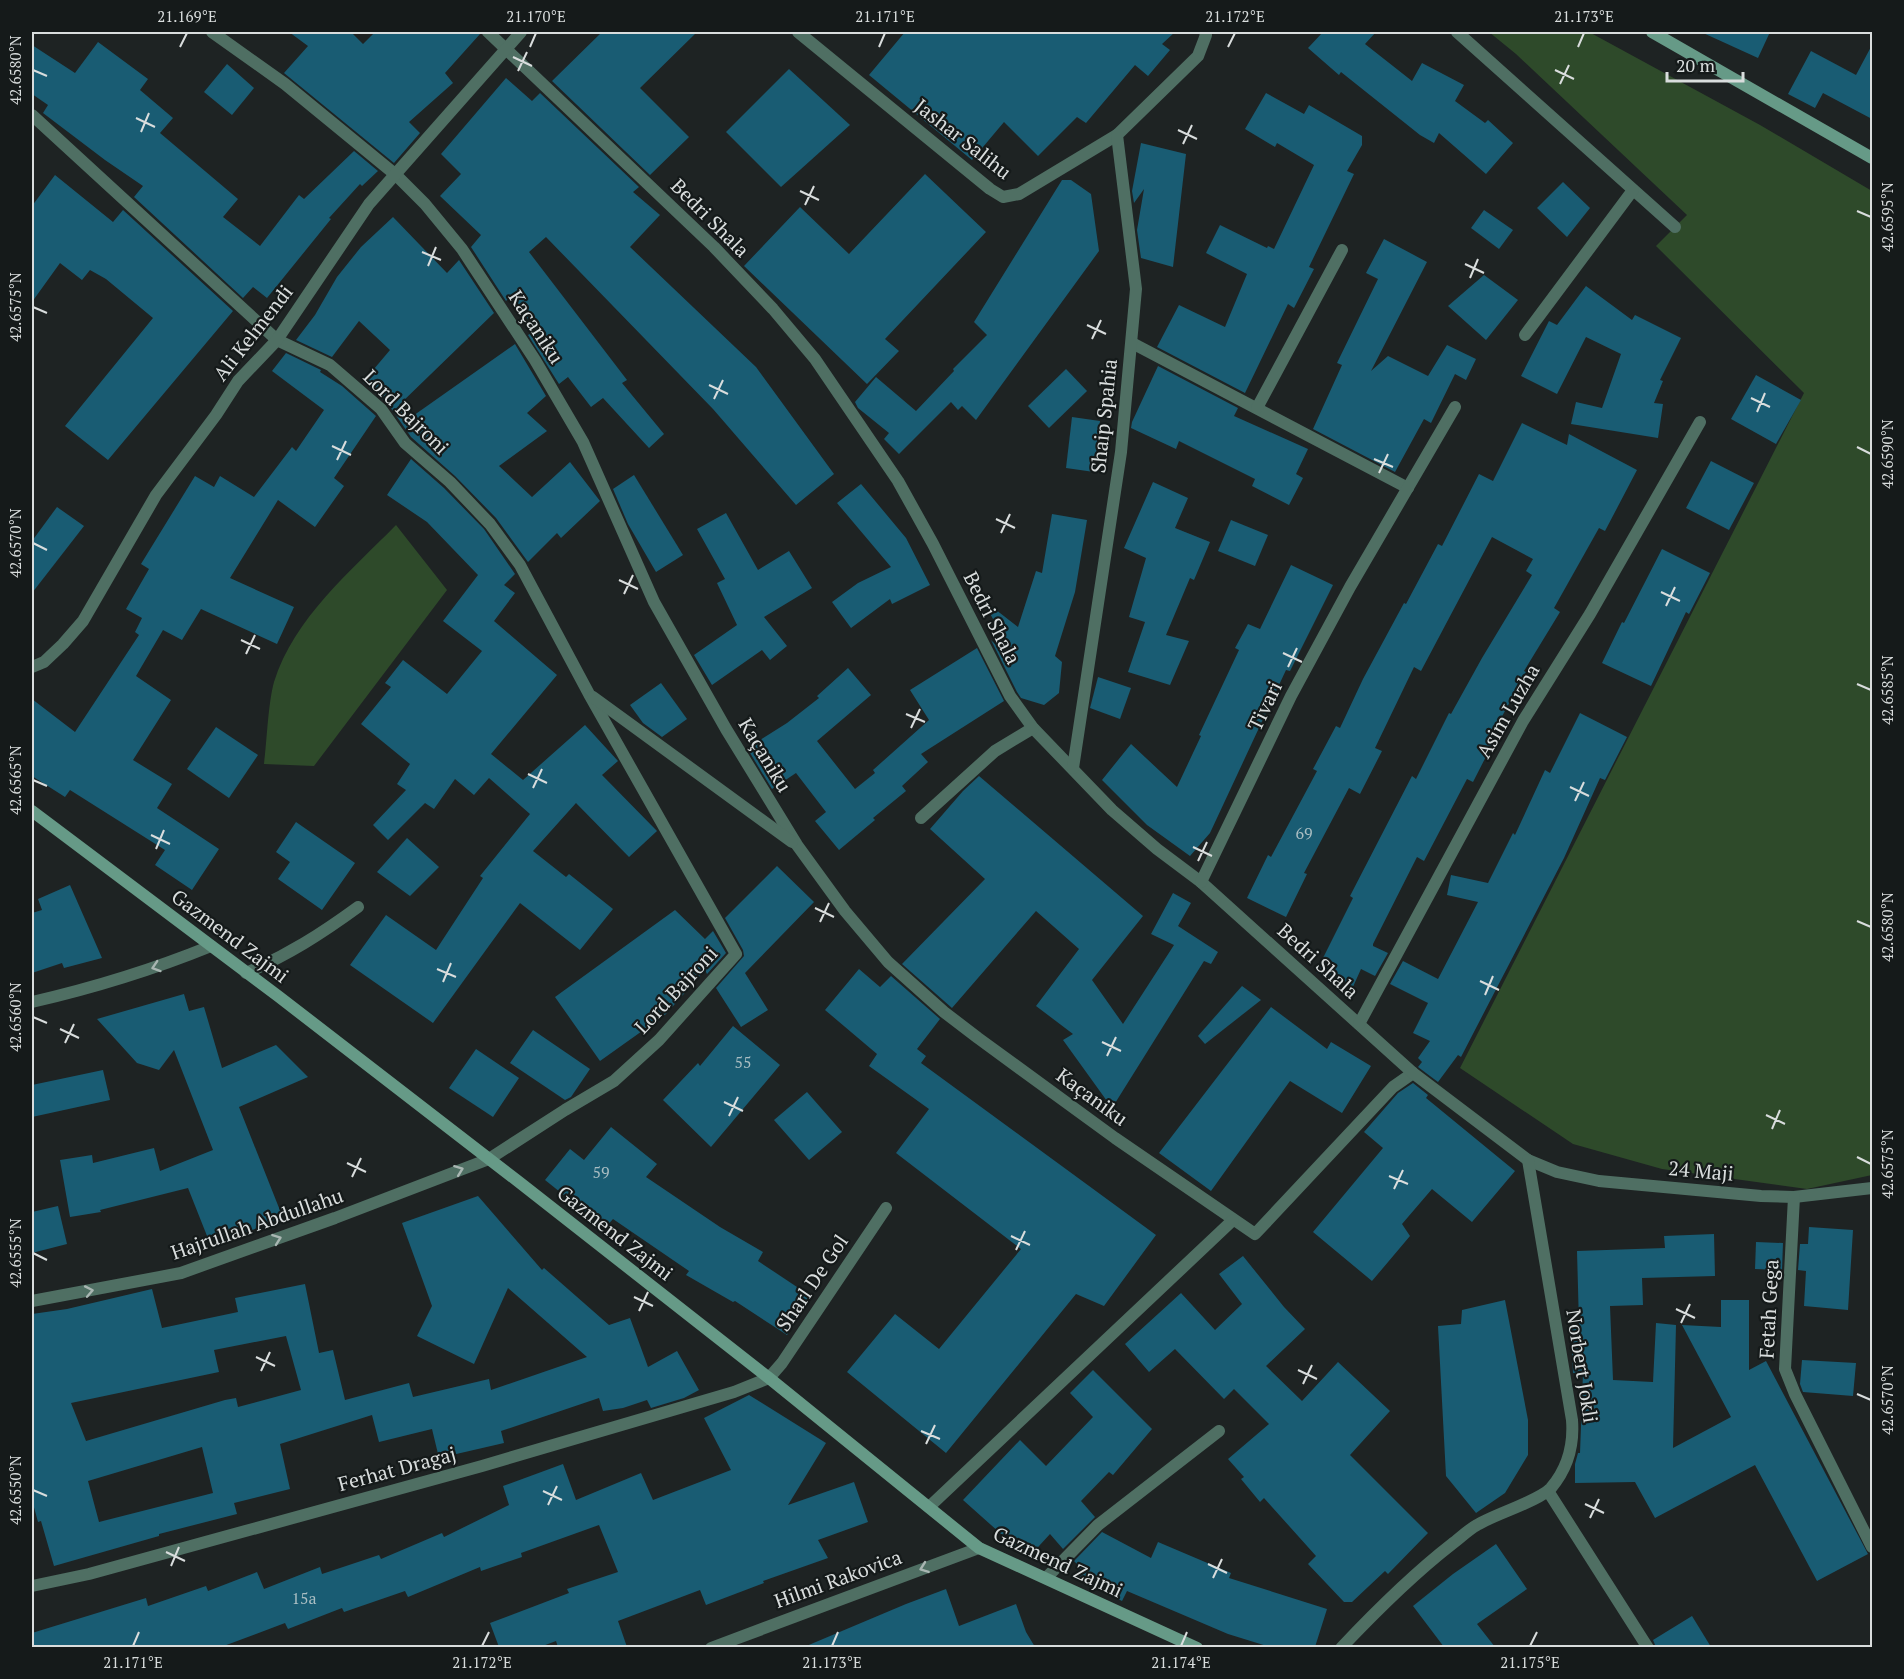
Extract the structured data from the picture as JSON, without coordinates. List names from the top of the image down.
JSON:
{
  "streets": {
    "street": [
      "Jashar Salihu",
      "Bedri Shala",
      "Kaçaniku",
      "Ali Kelmendi",
      "Lord Bajroni",
      "Shaip Spahia",
      "Tivari",
      "Asim Luzha",
      "Gazmend Zajmi",
      "24 Maji",
      "Hajrullah Abdullahu",
      "Sharl De Gol",
      "Fetah Gega",
      "Norbert Jokli",
      "Ferhat Dragaj",
      "Hilmi Rakovica"
    ]
  },
  "crossings": [
    ["Jashar Salihu", "Shaip Spahia"],
    ["Bedri Shala", "Kaçaniku"],
    ["Bedri Shala", "Ali Kelmendi"],
    ["Bedri Shala", "Shaip Spahia"],
    ["Bedri Shala", "Tivari"],
    ["Bedri Shala", "Asim Luzha"],
    ["Bedri Shala", "24 Maji"],
    ["Bedri Shala", "Norbert Jokli"],
    ["Kaçaniku", "Ali Kelmendi"],
    ["Kaçaniku", "Lord Bajroni"],
    ["Ali Kelmendi", "Lord Bajroni"],
    ["Lord Bajroni", "Gazmend Zajmi"],
    ["Lord Bajroni", "Hajrullah Abdullahu"],
    ["Gazmend Zajmi", "Hajrullah Abdullahu"],
    ["Gazmend Zajmi", "Sharl De Gol"],
    ["Gazmend Zajmi", "Ferhat Dragaj"],
    ["Gazmend Zajmi", "Hilmi Rakovica"],
    ["24 Maji", "Fetah Gega"],
    ["24 Maji", "Norbert Jokli"],
    ["Sharl De Gol", "Ferhat Dragaj"]
  ],
  "one_way": ["Hajrullah Abdullahu", "Hilmi Rakovica"],
  "house_numbers": [
    "69",
    "55",
    "59",
    "15a"
  ],
  "scale_bar": "20 m",
  "coordinates": [
    "21.169°E",
    "21.170°E",
    "21.171°E",
    "21.172°E",
    "21.173°E",
    "42.6580°N",
    "42.6595°N",
    "42.6575°N",
    "42.6590°N",
    "42.6570°N",
    "42.6585°N",
    "42.6565°N",
    "42.6560°N",
    "42.6555°N",
    "42.6550°N",
    "21.174°E",
    "21.175°E"
  ]
}
